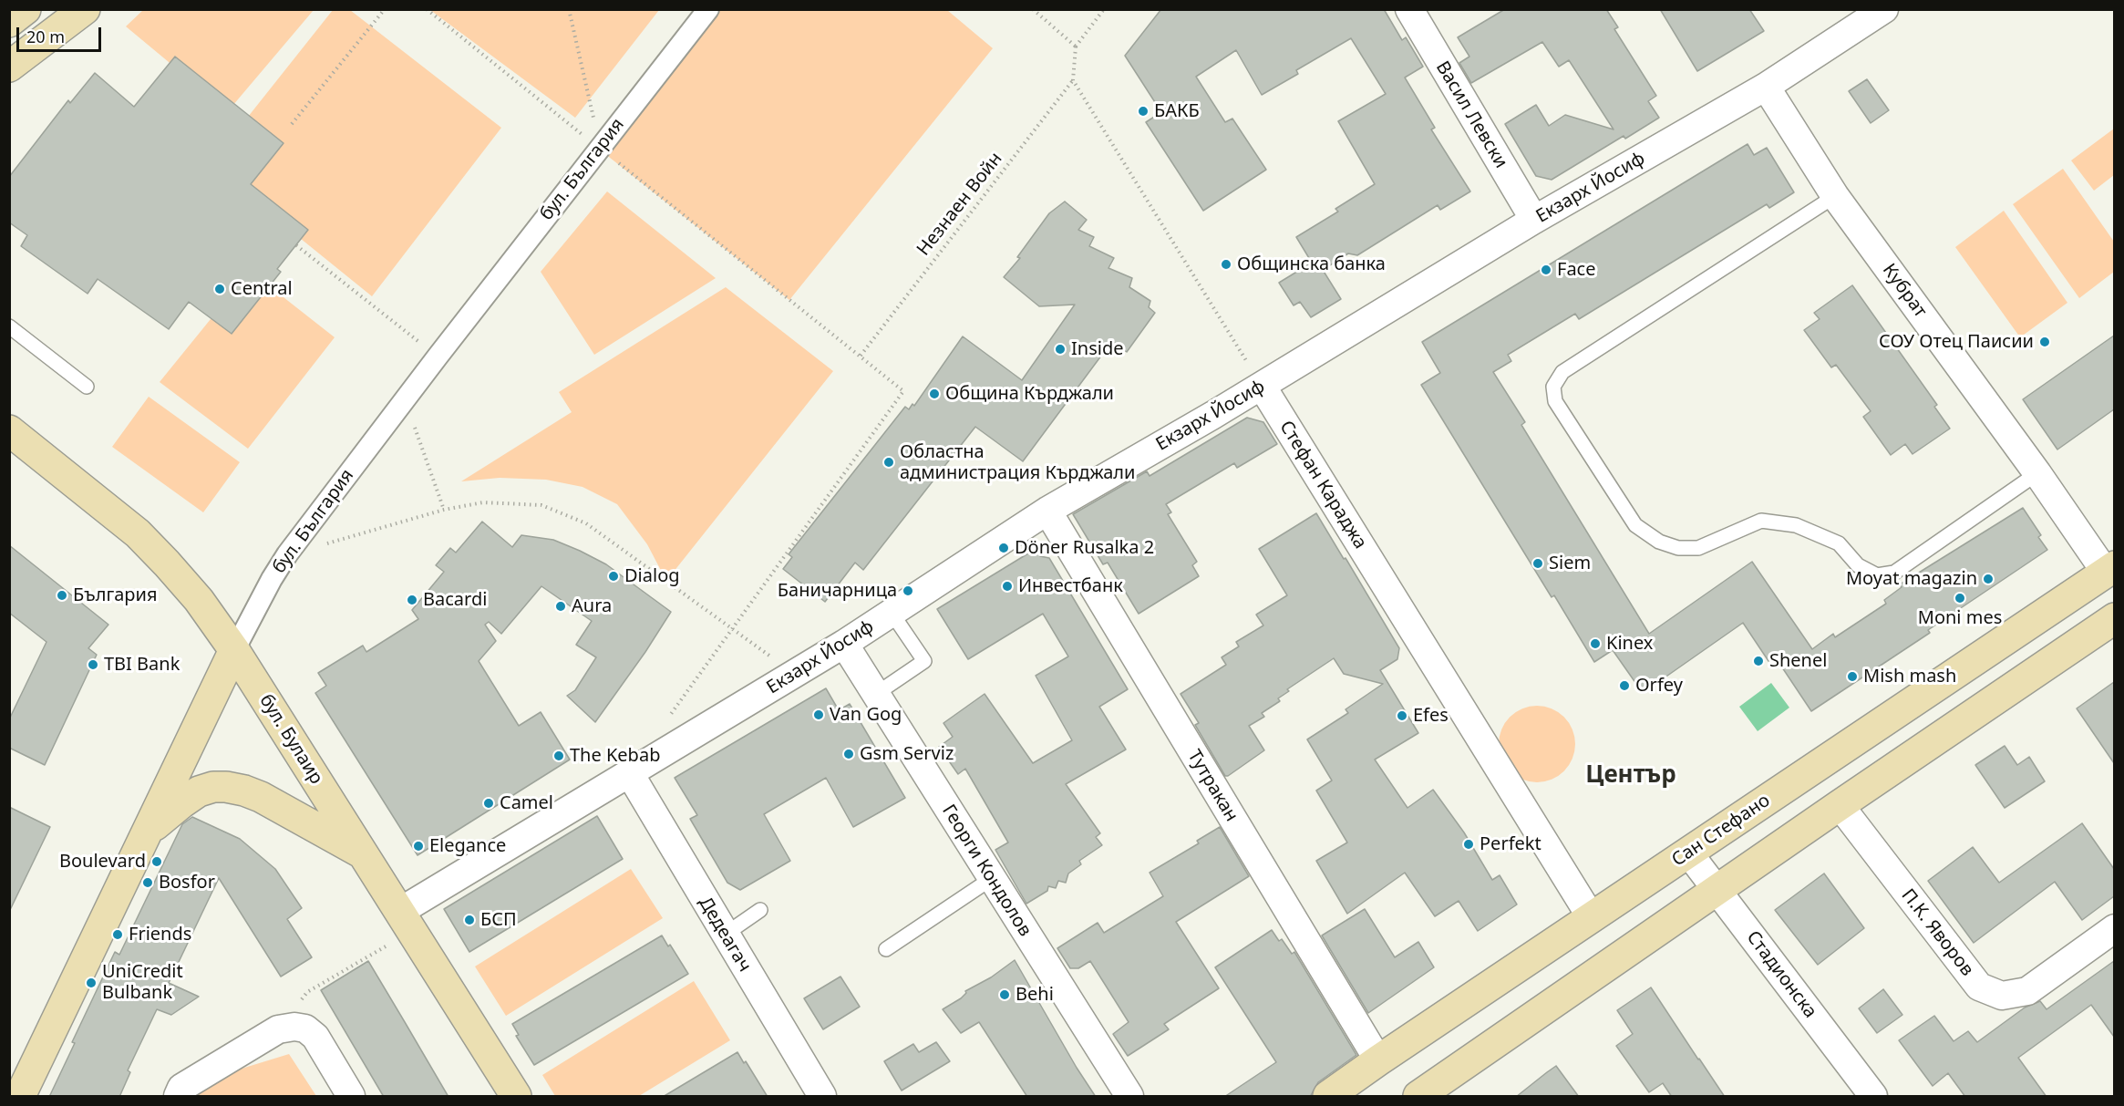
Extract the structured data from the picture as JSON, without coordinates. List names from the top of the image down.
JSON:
{
  "streets": {
    "main road": ["бул. България", "бул. Булаир", "Сан Стефано"],
    "street": [
      "Васил Левски",
      "Екзарх Йосиф",
      "Кубрат",
      "Стефан Караджа",
      "Тутракан",
      "Георги Кондолов",
      "П.К. Яворов",
      "Дедеагач",
      "Стадионска"
    ],
    "path": ["Незнаен Войн"]
  },
  "crossings": [
    ["Васил Левски", "Екзарх Йосиф"],
    ["бул. България", "бул. Булаир"],
    ["Екзарх Йосиф", "Кубрат"],
    ["Екзарх Йосиф", "Стефан Караджа"],
    ["Екзарх Йосиф", "бул. Булаир"],
    ["Екзарх Йосиф", "Тутракан"],
    ["Екзарх Йосиф", "Георги Кондолов"],
    ["Екзарх Йосиф", "Дедеагач"],
    ["Кубрат", "Сан Стефано"],
    ["Стефан Караджа", "Сан Стефано"],
    ["Тутракан", "Сан Стефано"],
    ["Сан Стефано", "Стадионска"]
  ],
  "districts": ["Център"],
  "places": [
    "БАКБ",
    "Общинска банка",
    "Face",
    "Central",
    "СОУ Отец Паисии",
    "Inside",
    "Община Кърджали",
    "Областна администрация Кърджали",
    "Döner Rusalka 2",
    "Siem",
    "Dialog",
    "Moyat magazin",
    "Инвестбанк",
    "Баничарница",
    "България",
    "Moni mes",
    "Bacardi",
    "Aura",
    "Kinex",
    "Shenel",
    "TBI Bank",
    "Mish mash",
    "Orfey",
    "Van Gog",
    "Efes",
    "Gsm Serviz",
    "The Kebab",
    "Camel",
    "Perfekt",
    "Elegance",
    "Boulevard",
    "Bosfor",
    "БСП",
    "Friends",
    "UniCredit Bulbank",
    "Behi"
  ],
  "scale_bar": "20 m"
}
